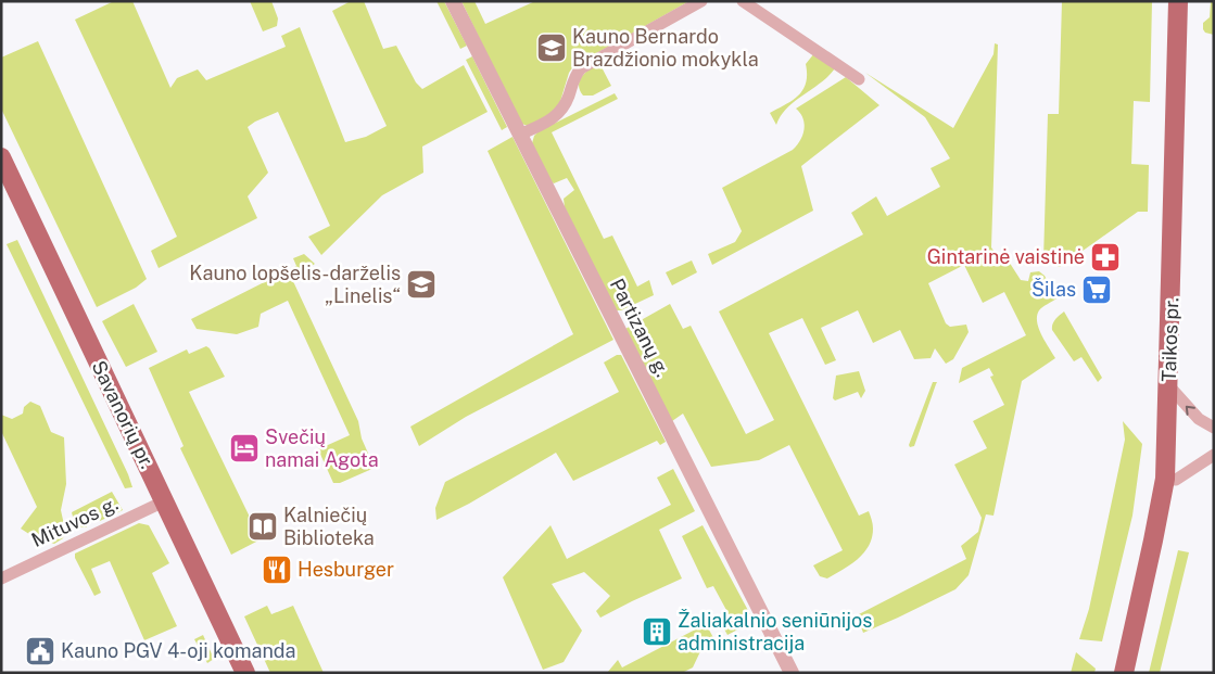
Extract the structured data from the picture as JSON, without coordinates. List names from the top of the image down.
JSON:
{
  "streets": {
    "main road": ["Taikos pr.", "Savanorių pr."],
    "street": ["Partizanų g.", "Mituvos g."]
  },
  "crossings": [
    ["Savanorių pr.", "Mituvos g."]
  ],
  "places": {
    "school or university": ["Kauno Bernardo Brazdžionio mokykla", "Kauno lopšelis-darželis „Linelis“"],
    "pharmacy": ["Gintarinė vaistinė"],
    "supermarket": ["Šilas"],
    "hotel": ["Svečių namai Agota"],
    "library": ["Kalniečių Biblioteka"],
    "restaurant": ["Hesburger"],
    "building": ["Žaliakalnio seniūnijos administracija"],
    "public building": ["Kauno PGV 4-oji komanda"]
  }
}
